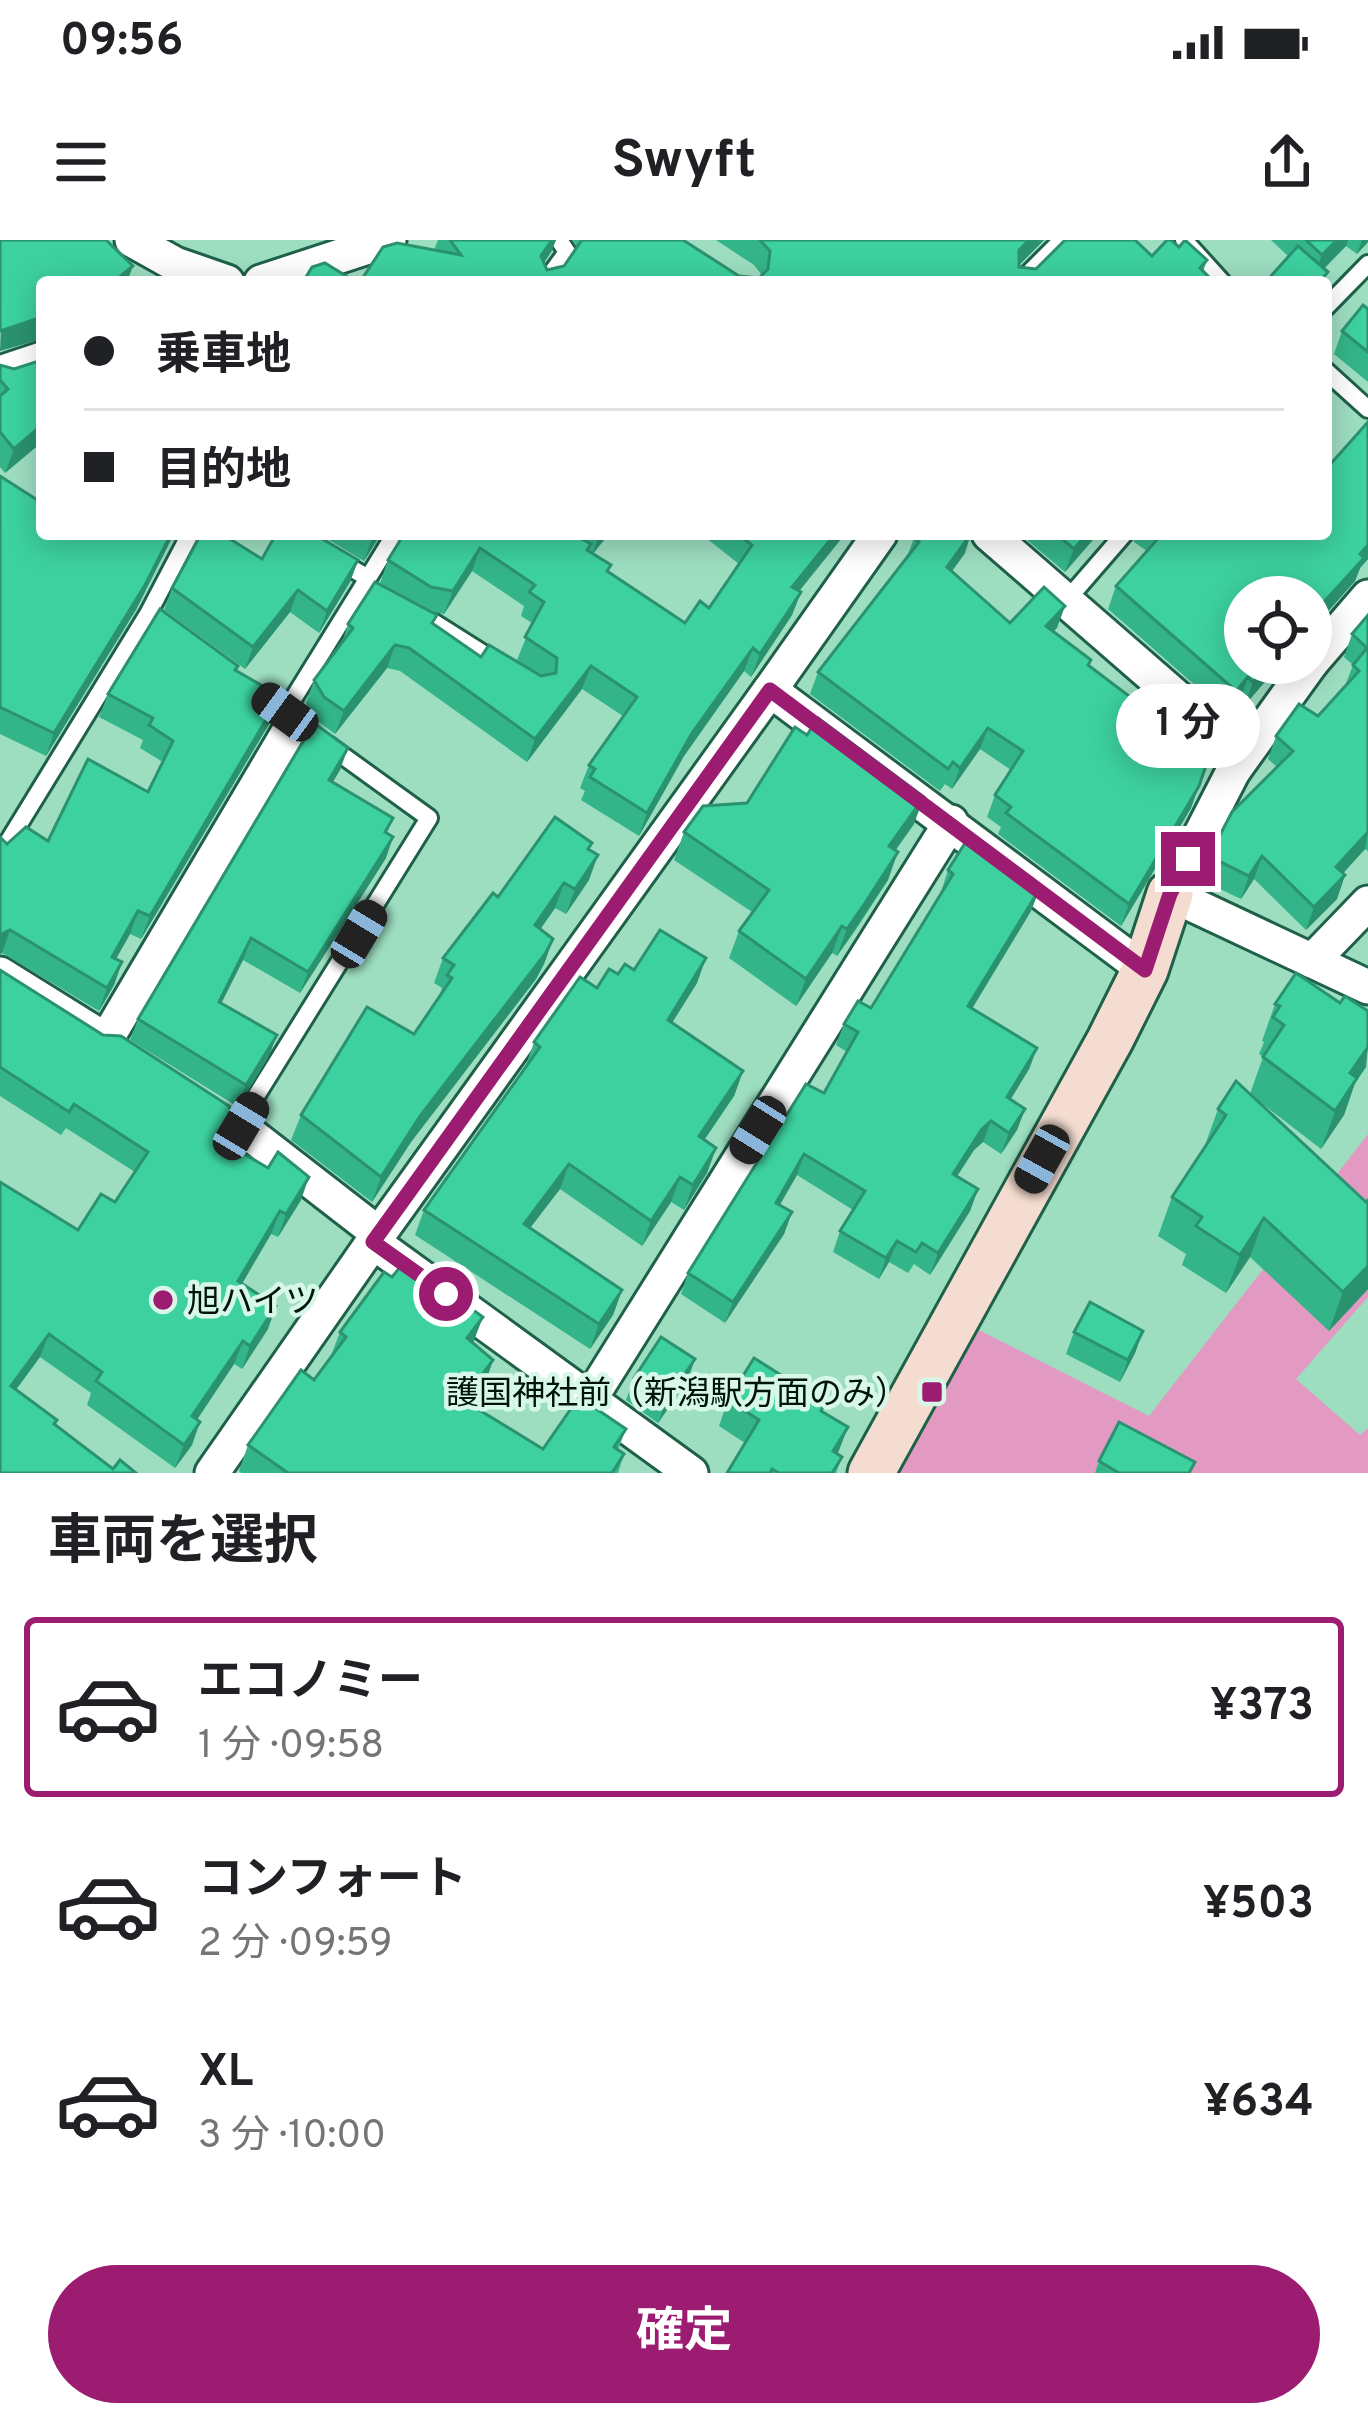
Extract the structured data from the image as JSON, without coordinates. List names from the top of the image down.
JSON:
{
  "places": {
    "other": ["旭ハイツ"],
    "transit": ["護国神社前（新潟駅方面のみ）"]
  },
  "page": {
    "status": "09:56",
    "header": "Swyft",
    "banner": ["乗車地", "目的地"],
    "bubble": "1 分",
    "heading": "車両を選択",
    "list": [
      {
        "name": "エコノミー",
        "note": "1 分 · 09:58",
        "value": "¥373"
      },
      {
        "name": "コンフォート",
        "note": "2 分 · 09:59",
        "value": "¥503"
      },
      {
        "name": "XL",
        "note": "3 分 · 10:00",
        "value": "¥634"
      }
    ],
    "buttons": "確定"
  }
}
